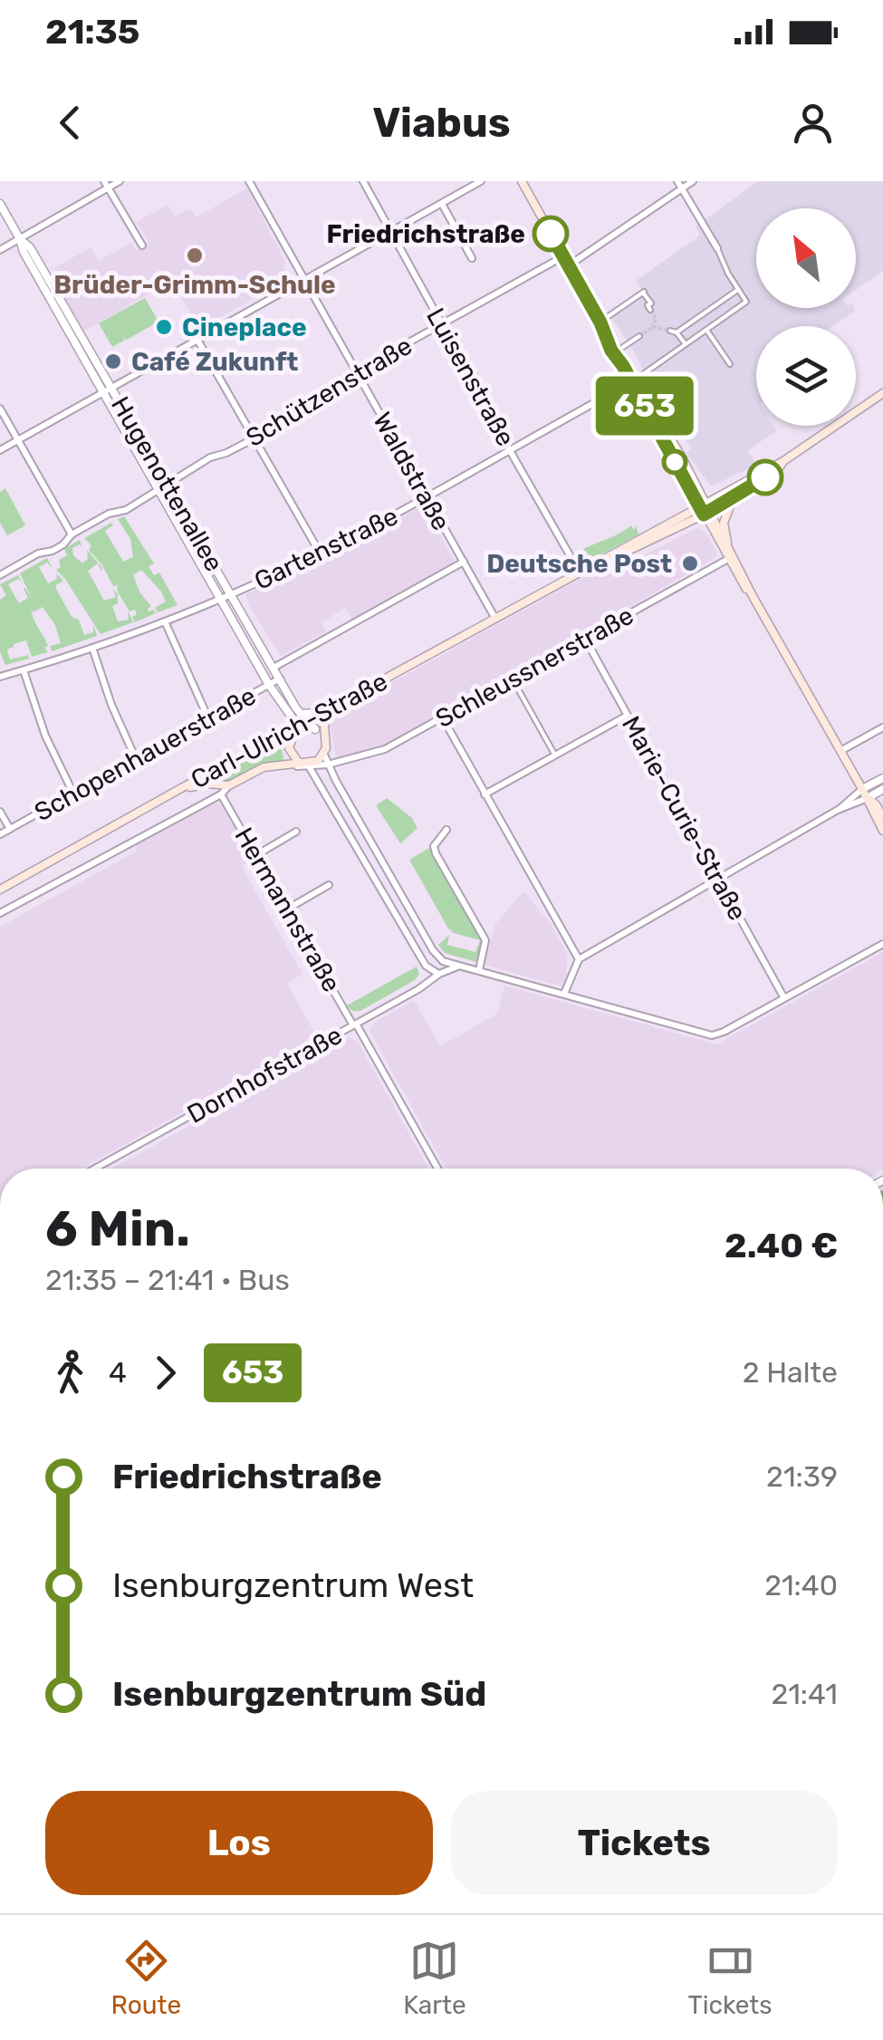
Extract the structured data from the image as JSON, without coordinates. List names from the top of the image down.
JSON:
{
  "streets": {
    "main road": ["Hugenottenallee", "Carl-Ulrich-Straße"],
    "street": [
      "Luisenstraße",
      "Schützenstraße",
      "Waldstraße",
      "Gartenstraße",
      "Schleussnerstraße",
      "Schopenhauerstraße",
      "Marie-Curie-Straße",
      "Hermannstraße",
      "Dornhofstraße"
    ]
  },
  "crossings": [
    ["Luisenstraße", "Schützenstraße"],
    ["Luisenstraße", "Gartenstraße"],
    ["Luisenstraße", "Carl-Ulrich-Straße"],
    ["Schützenstraße", "Waldstraße"],
    ["Schützenstraße", "Hugenottenallee"],
    ["Waldstraße", "Gartenstraße"],
    ["Waldstraße", "Carl-Ulrich-Straße"],
    ["Hugenottenallee", "Gartenstraße"],
    ["Hugenottenallee", "Carl-Ulrich-Straße"],
    ["Hugenottenallee", "Schopenhauerstraße"],
    ["Hugenottenallee", "Dornhofstraße"],
    ["Schleussnerstraße", "Marie-Curie-Straße"],
    ["Hermannstraße", "Dornhofstraße"]
  ],
  "places": [
    "Friedrichstraße",
    "Brüder-Grimm-Schule",
    "Cineplace",
    "Café Zukunft",
    "Deutsche Post"
  ],
  "lines": ["bus line 653"],
  "north": "top left",
  "page": {
    "status": "21:35",
    "header": "Viabus",
    "on_map": "653",
    "heading": ["6 Min.", "21:35 – 21:41 · Bus", "2.40 €"],
    "legs": ["4", "653", "2 Halte"],
    "list": [
      {
        "name": "Friedrichstraße",
        "value": "21:39"
      },
      {
        "name": "Isenburgzentrum West",
        "value": "21:40"
      },
      {
        "name": "Isenburgzentrum Süd",
        "value": "21:41"
      }
    ],
    "buttons": ["Los", "Tickets"],
    "tabs": ["Route", "Karte", "Tickets"]
  }
}
